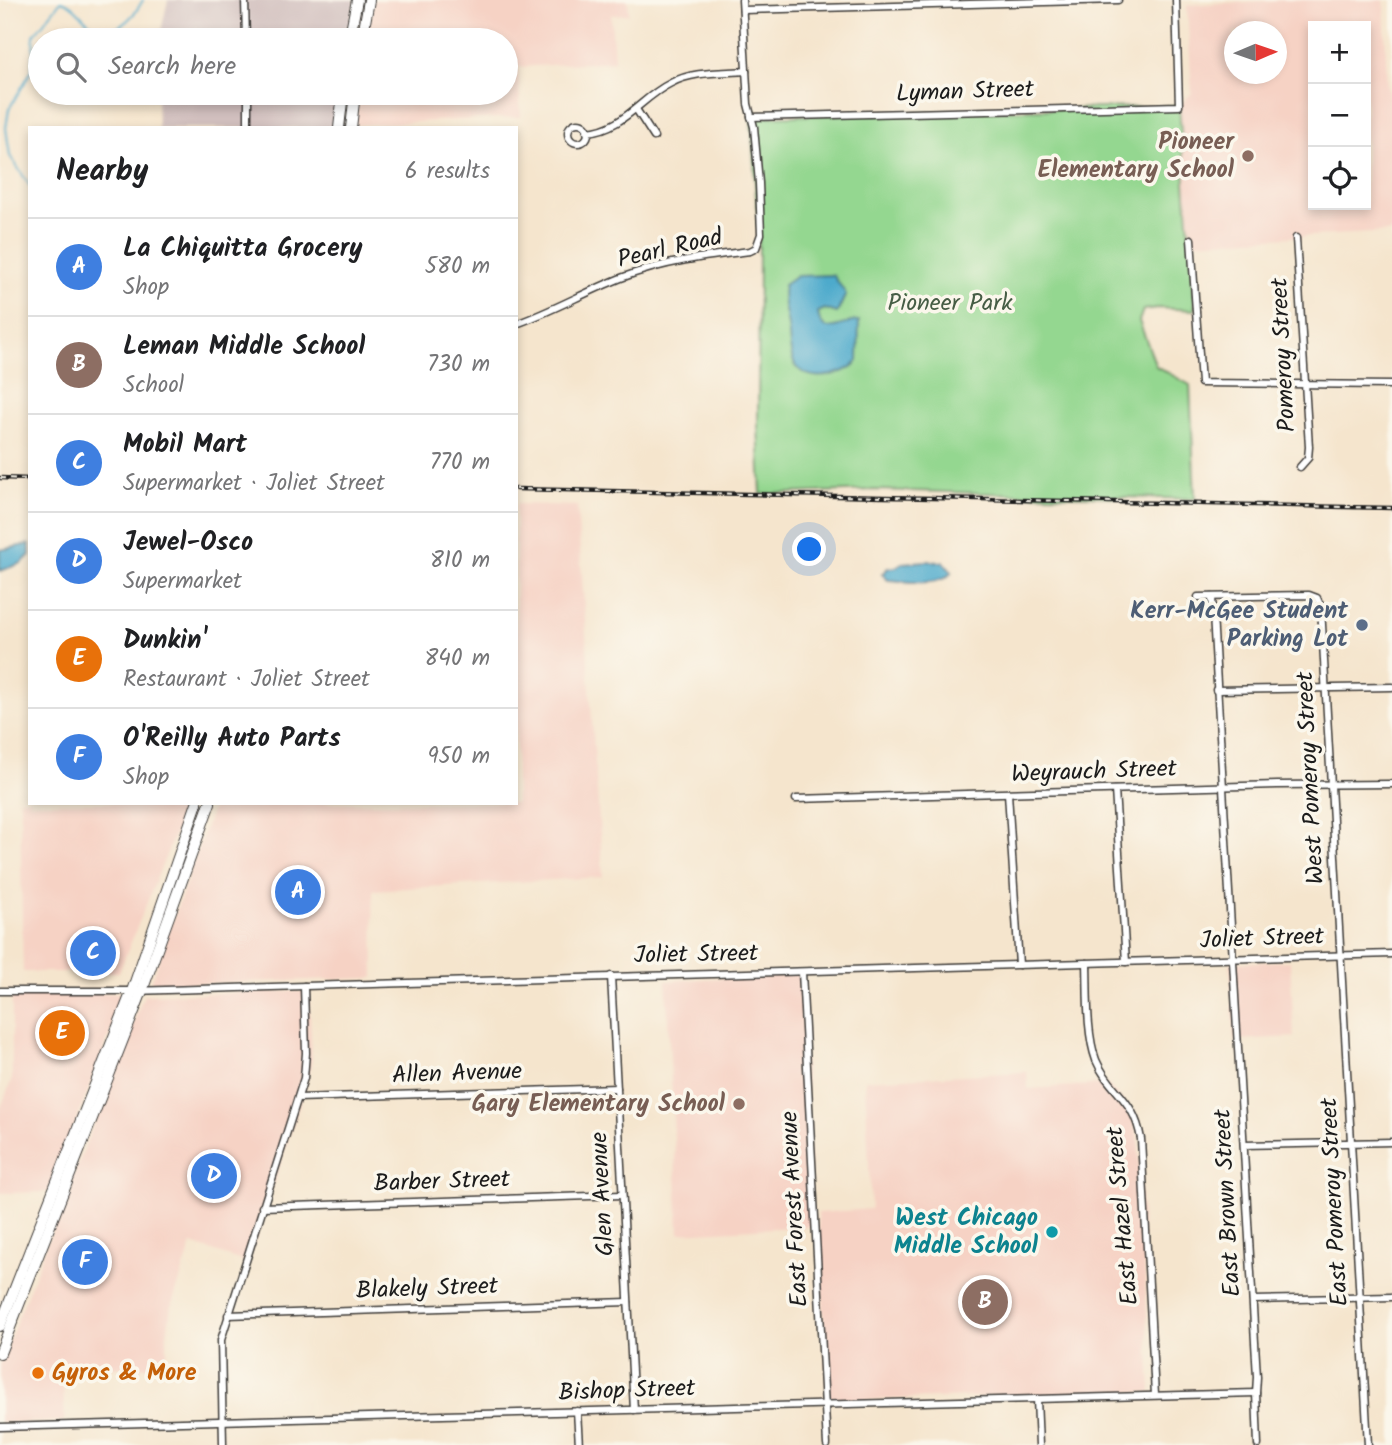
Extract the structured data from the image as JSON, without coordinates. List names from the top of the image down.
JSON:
{
  "streets": {
    "street": [
      "Lyman Street",
      "Pearl Road",
      "Pomeroy Street",
      "Weyrauch Street",
      "West Pomeroy Street",
      "Joliet Street",
      "Allen Avenue",
      "Barber Street",
      "Glen Avenue",
      "East Pomeroy Street",
      "East Brown Street",
      "East Forest Avenue",
      "East Hazel Street",
      "Blakely Street",
      "Bishop Street"
    ]
  },
  "crossings": [
    ["Lyman Street", "Pearl Road"],
    ["Weyrauch Street", "West Pomeroy Street"],
    ["Weyrauch Street", "East Brown Street"],
    ["West Pomeroy Street", "Joliet Street"],
    ["West Pomeroy Street", "East Pomeroy Street"],
    ["West Pomeroy Street", "East Brown Street"],
    ["Joliet Street", "Glen Avenue"],
    ["Joliet Street", "East Pomeroy Street"],
    ["Joliet Street", "East Brown Street"],
    ["Joliet Street", "East Forest Avenue"],
    ["Joliet Street", "East Hazel Street"],
    ["Allen Avenue", "Glen Avenue"],
    ["Barber Street", "Glen Avenue"],
    ["Glen Avenue", "Blakely Street"],
    ["Glen Avenue", "Bishop Street"],
    ["East Brown Street", "Bishop Street"],
    ["East Forest Avenue", "Bishop Street"],
    ["East Hazel Street", "Bishop Street"]
  ],
  "parks": ["Pioneer Park"],
  "places": [
    "Pioneer Elementary School",
    "Kerr-McGee Student Parking Lot",
    "Gary Elementary School",
    "West Chicago Middle School",
    "Gyros & More"
  ],
  "north": "right",
  "page": {
    "map_buttons": ["+", "−"],
    "search": "Search here",
    "heading": ["Nearby", "6 results"],
    "list": [
      {
        "mark": "A",
        "name": "La Chiquitta Grocery",
        "note": "Shop",
        "value": "580 m"
      },
      {
        "mark": "B",
        "name": "Leman Middle School",
        "note": "School",
        "value": "730 m"
      },
      {
        "mark": "C",
        "name": "Mobil Mart",
        "note": "Supermarket · Joliet Street",
        "value": "770 m"
      },
      {
        "mark": "D",
        "name": "Jewel-Osco",
        "note": "Supermarket",
        "value": "810 m"
      },
      {
        "mark": "E",
        "name": "Dunkin'",
        "note": "Restaurant · Joliet Street",
        "value": "840 m"
      },
      {
        "mark": "F",
        "name": "O'Reilly Auto Parts",
        "note": "Shop",
        "value": "950 m"
      }
    ],
    "pins": [
      "A",
      "C",
      "E",
      "D",
      "F",
      "B"
    ]
  }
}
